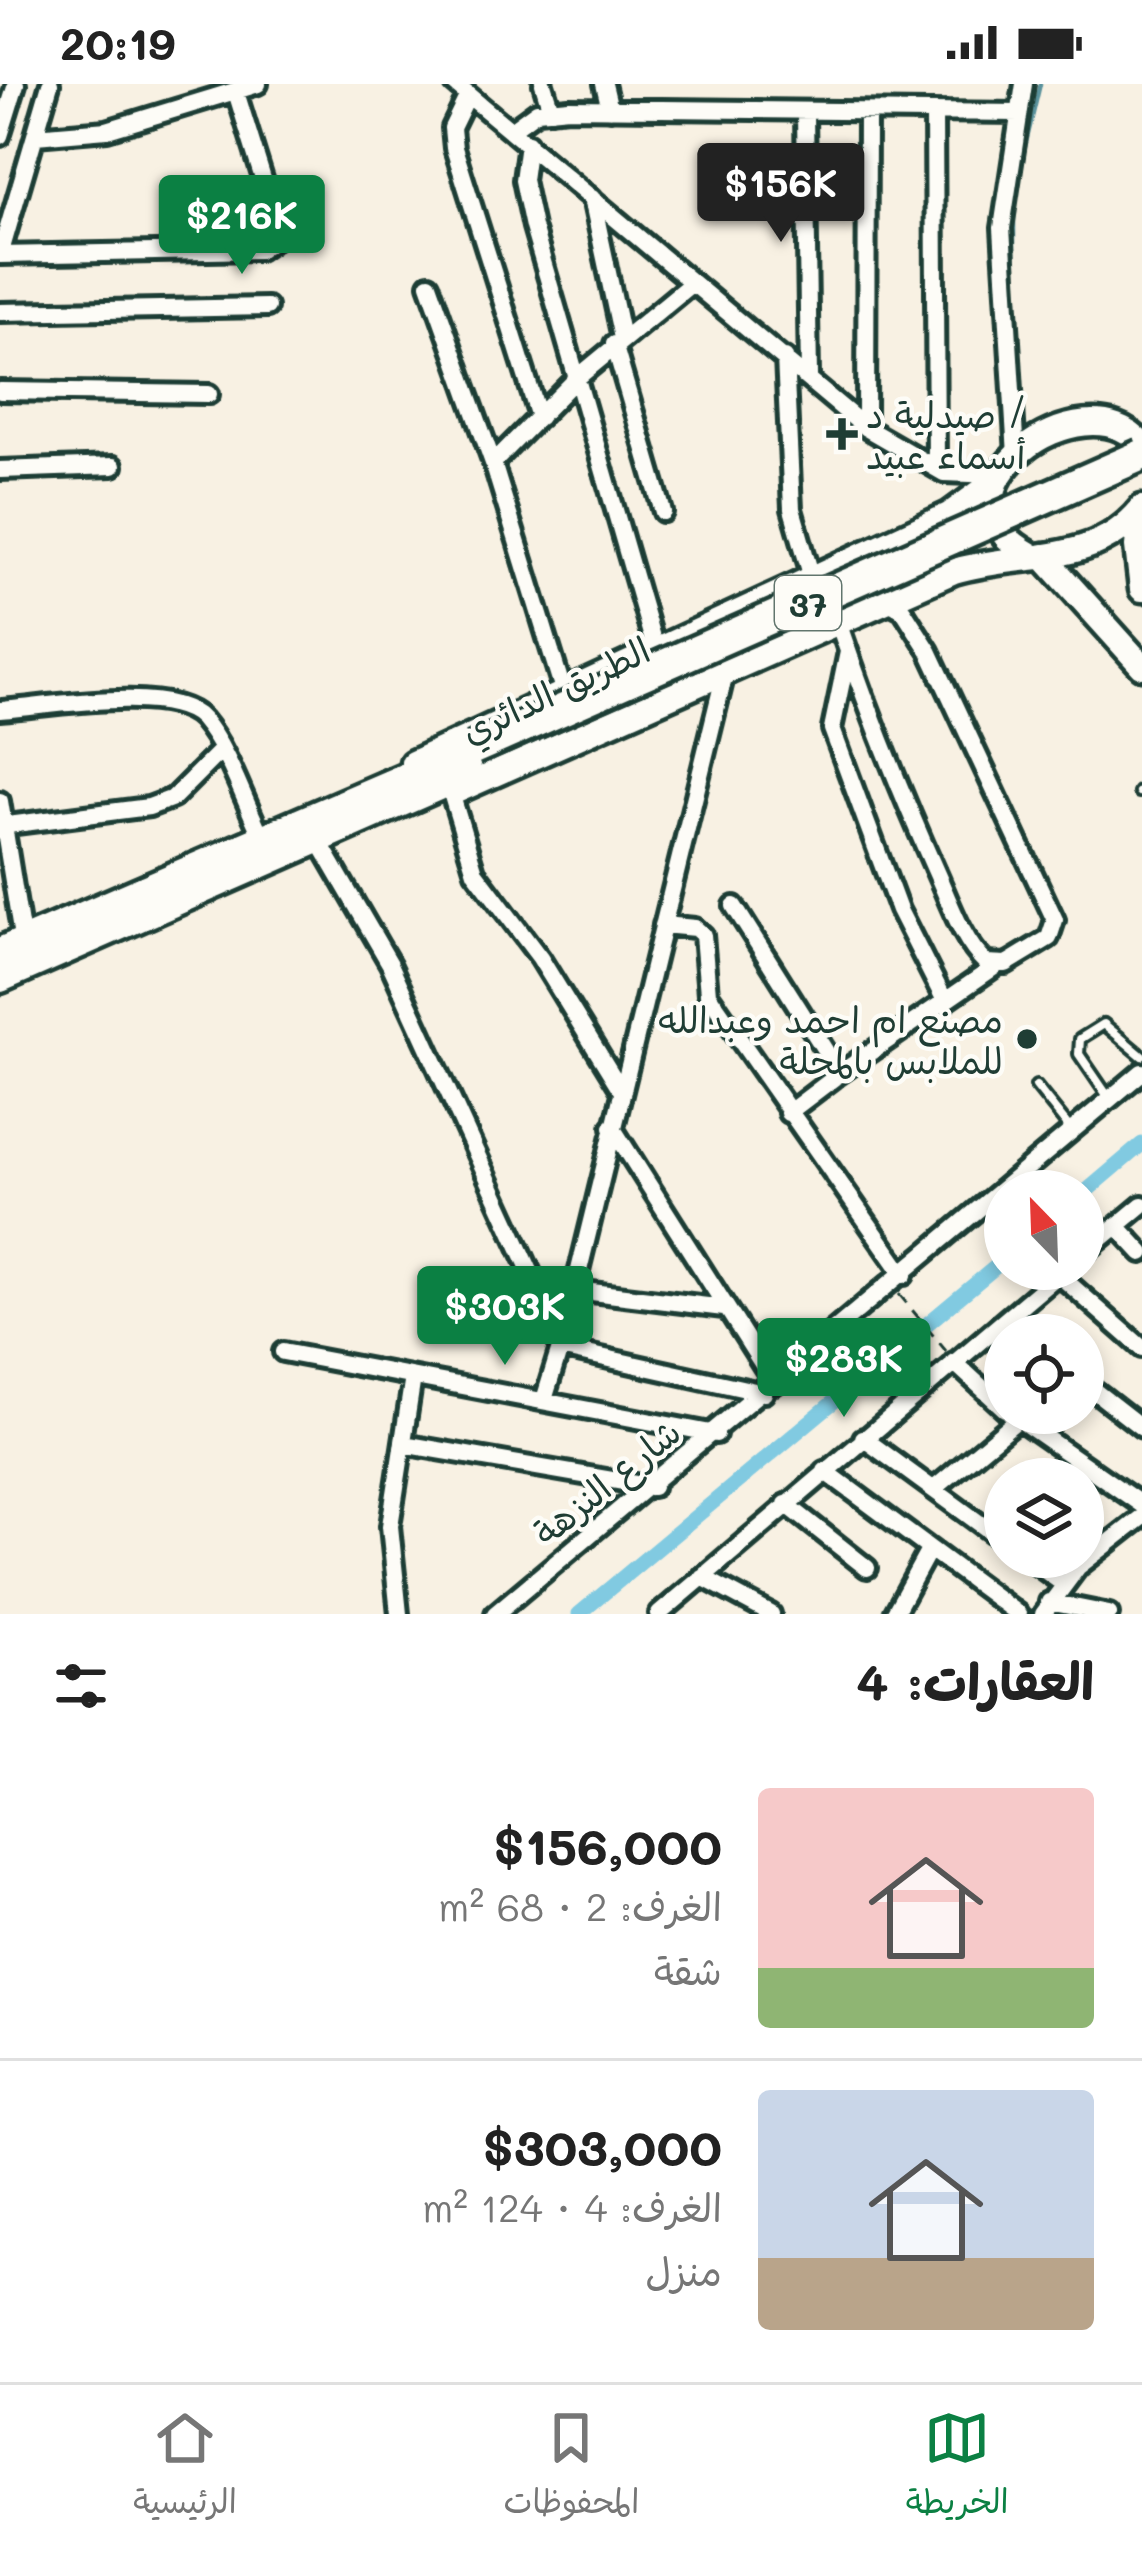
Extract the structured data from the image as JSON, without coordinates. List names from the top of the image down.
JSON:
{
  "streets": {
    "highway": ["37", "الطريق الدائري"],
    "street": ["شارع النزهة"]
  },
  "places": {
    "health": ["صيدلية د / أسماء عبيد"],
    "other": ["مصنع ام احمد وعبدالله للملابس بالمحلة"]
  },
  "north": "top left",
  "page": {
    "status": "20:19",
    "price": [
      "$156K",
      "$216K",
      "$303K",
      "$283K"
    ],
    "heading": "العقارات: 4",
    "list": [
      {
        "name": "$156,000",
        "note": "الغرف: 2 · 68 m² · شقة"
      },
      {
        "name": "$303,000",
        "note": "الغرف: 4 · 124 m² · منزل"
      }
    ],
    "tabs": ["الخريطة", "المحفوظات", "الرئيسية"]
  }
}
